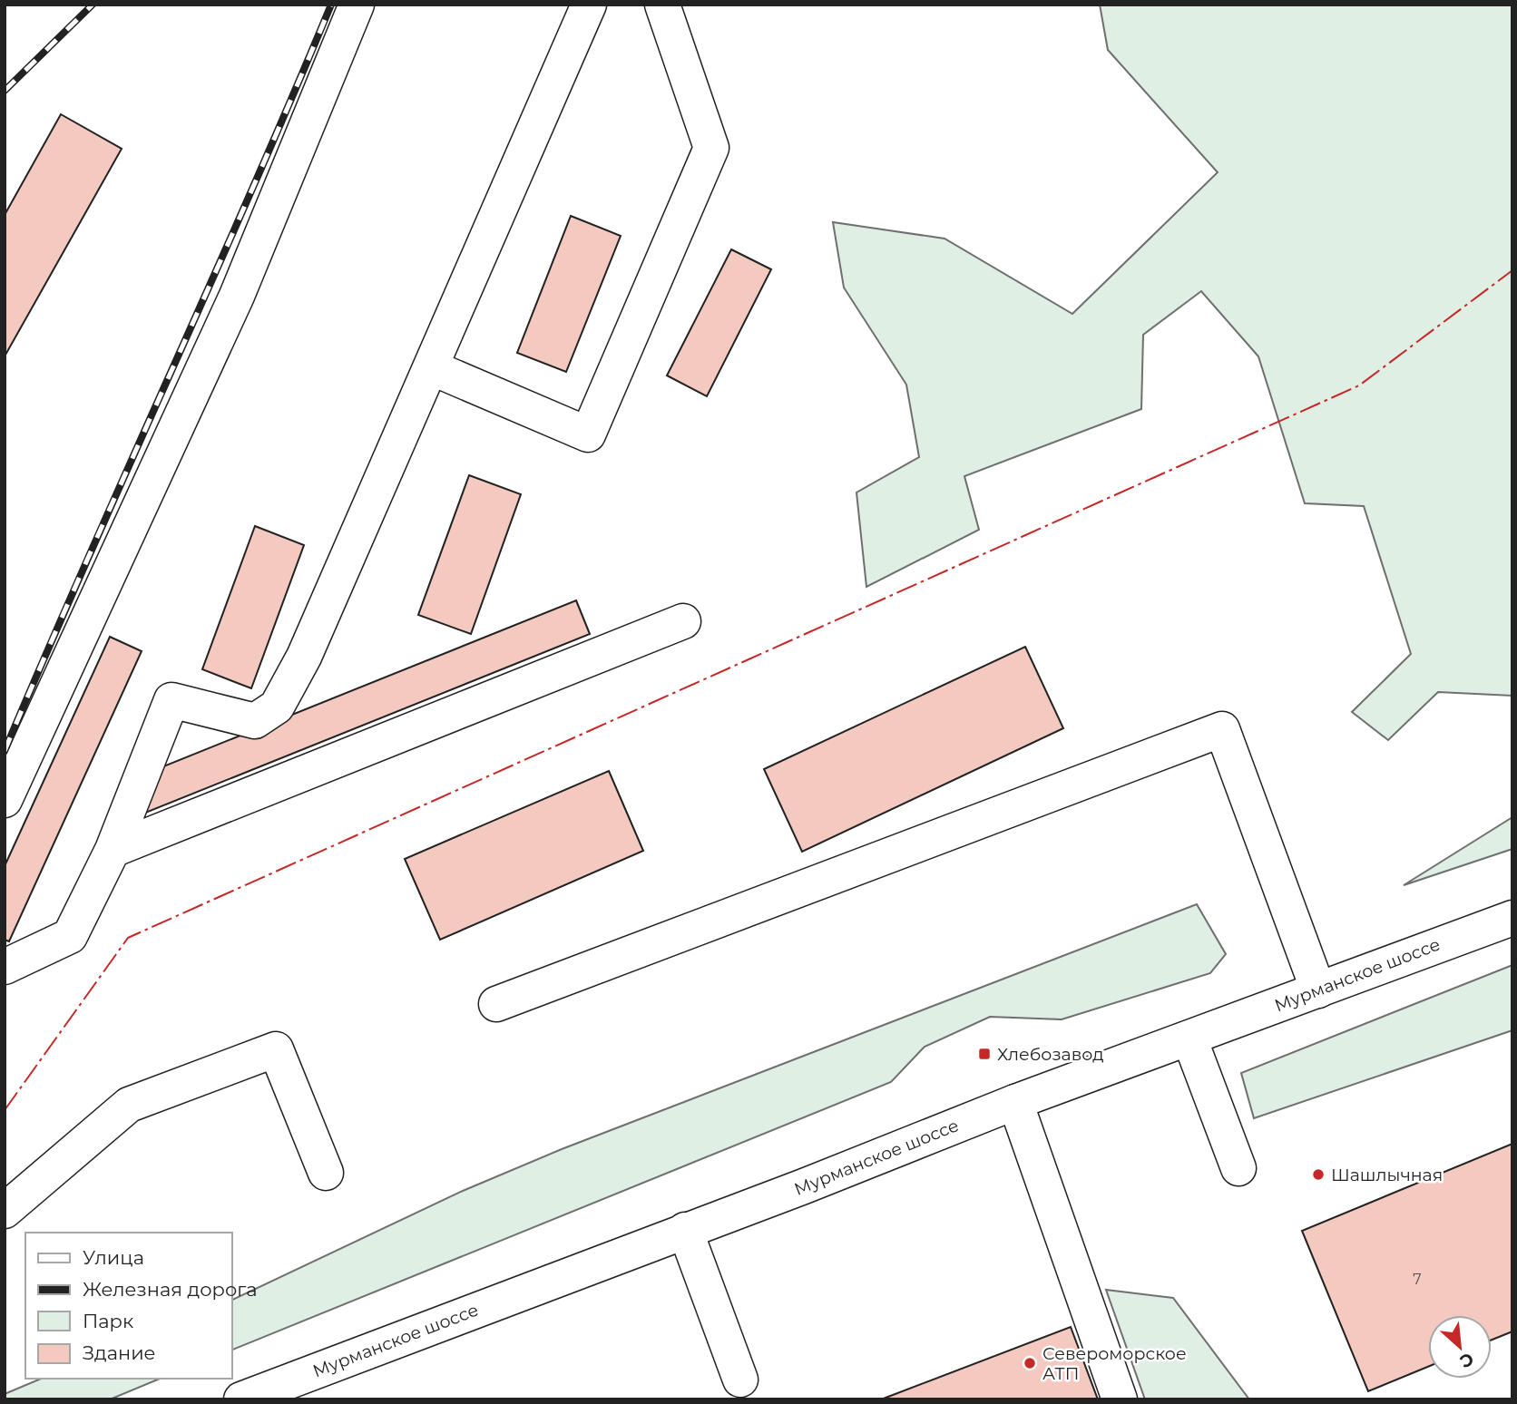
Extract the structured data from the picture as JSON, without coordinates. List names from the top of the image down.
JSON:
{
  "streets": {
    "main road": ["Мурманское шоссе"]
  },
  "places": {
    "transit": ["Хлебозавод"],
    "other": ["Шашлычная", "Североморское АТП"]
  },
  "house_numbers": ["7"],
  "legend": [
    "Улица",
    "Железная дорога",
    "Парк",
    "Здание"
  ],
  "north": "bottom right"
}
